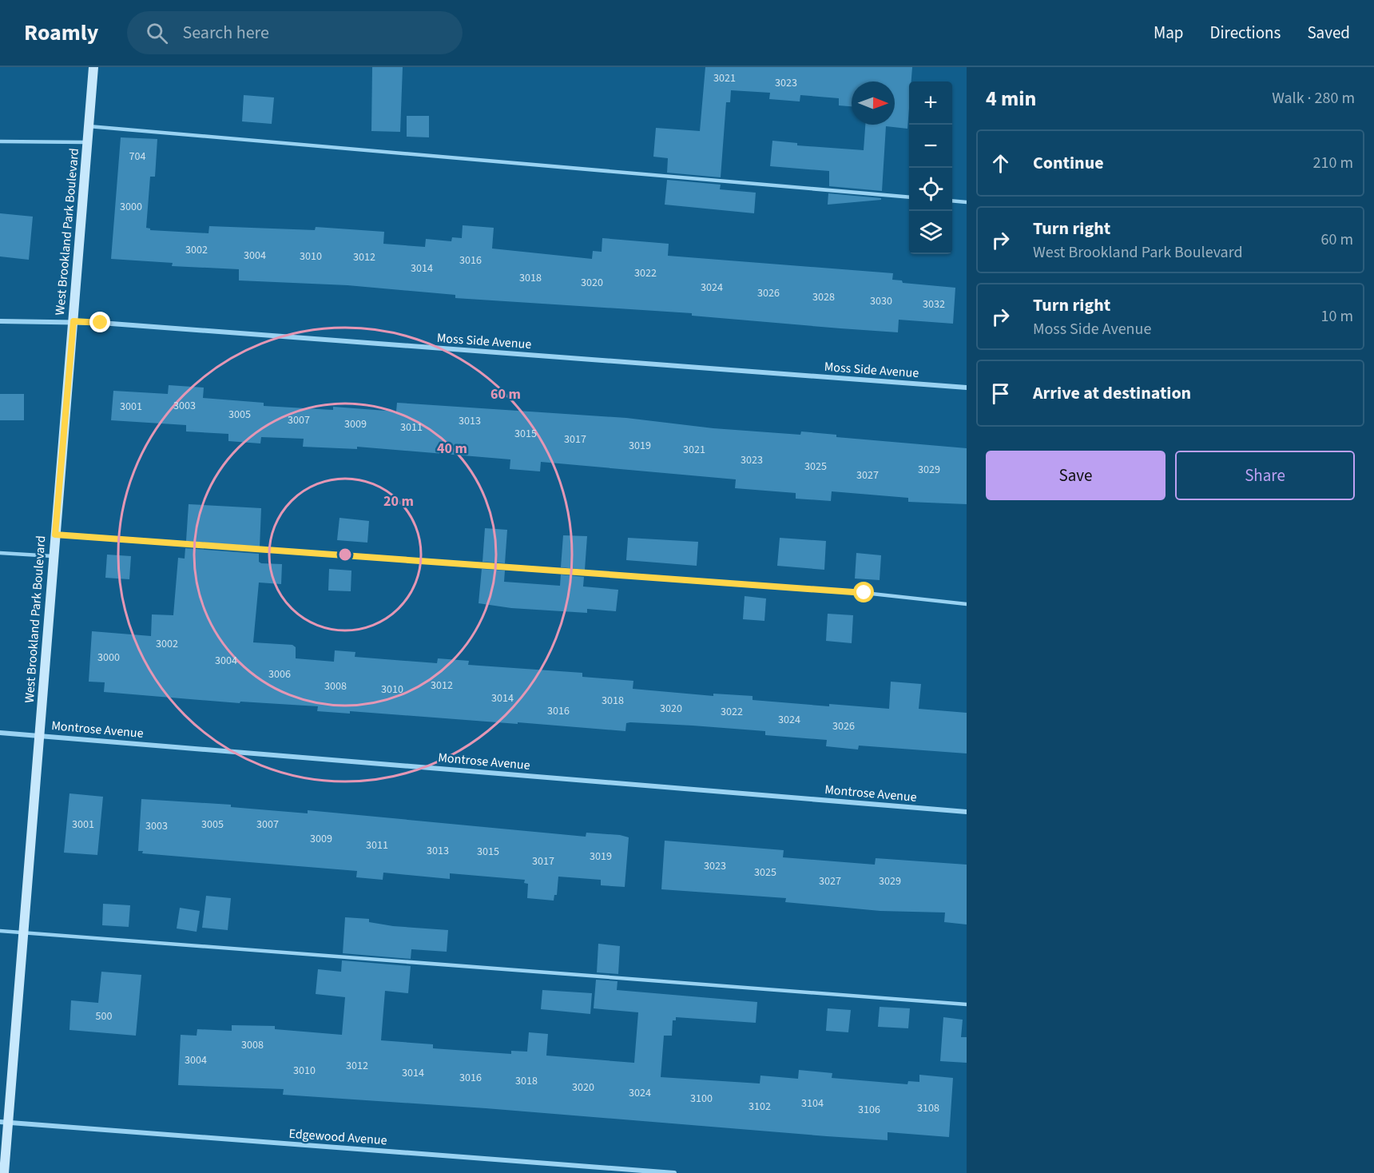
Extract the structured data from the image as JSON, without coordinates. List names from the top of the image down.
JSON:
{
  "streets": {
    "main road": ["West Brookland Park Boulevard"],
    "street": ["Moss Side Avenue", "Montrose Avenue", "Edgewood Avenue"]
  },
  "crossings": [
    ["West Brookland Park Boulevard", "Moss Side Avenue"],
    ["West Brookland Park Boulevard", "Montrose Avenue"],
    ["West Brookland Park Boulevard", "Edgewood Avenue"]
  ],
  "house_numbers": [
    "3021",
    "3023",
    "704",
    "3000",
    "3002",
    "3004",
    "3010",
    "3012",
    "3016",
    "3014",
    "3022",
    "3018",
    "3020",
    "3024",
    "3026",
    "3028",
    "3030",
    "3032",
    "3003",
    "3001",
    "3005",
    "3007",
    "3013",
    "3009",
    "3011",
    "3015",
    "3017",
    "3019",
    "3021",
    "3023",
    "3025",
    "3029",
    "3027",
    "3002",
    "3000",
    "3004",
    "3006",
    "3012",
    "3008",
    "3010",
    "3014",
    "3018",
    "3020",
    "3016",
    "3022",
    "3024",
    "3026",
    "3001",
    "3005",
    "3007",
    "3003",
    "3009",
    "3011",
    "3013",
    "3015",
    "3019",
    "3017",
    "3023",
    "3025",
    "3027",
    "3029",
    "500",
    "3008",
    "3004",
    "3012",
    "3010",
    "3014",
    "3016",
    "3018",
    "3020",
    "3024",
    "3100",
    "3104",
    "3102",
    "3108",
    "3106"
  ],
  "north": "right",
  "page": {
    "header": "Roamly",
    "search": "Search here",
    "nav": ["Map", "Directions", "Saved"],
    "heading": ["4 min", "Walk · 280 m"],
    "map_buttons": ["+", "−"],
    "list": [
      ["Continue", "210 m"],
      ["Turn right", "West Brookland Park Boulevard", "60 m"],
      ["Turn right", "Moss Side Avenue", "10 m"],
      "Arrive at destination"
    ],
    "buttons": ["Save", "Share"]
  },
  "rings": ["60 m", "40 m", "20 m"]
}
